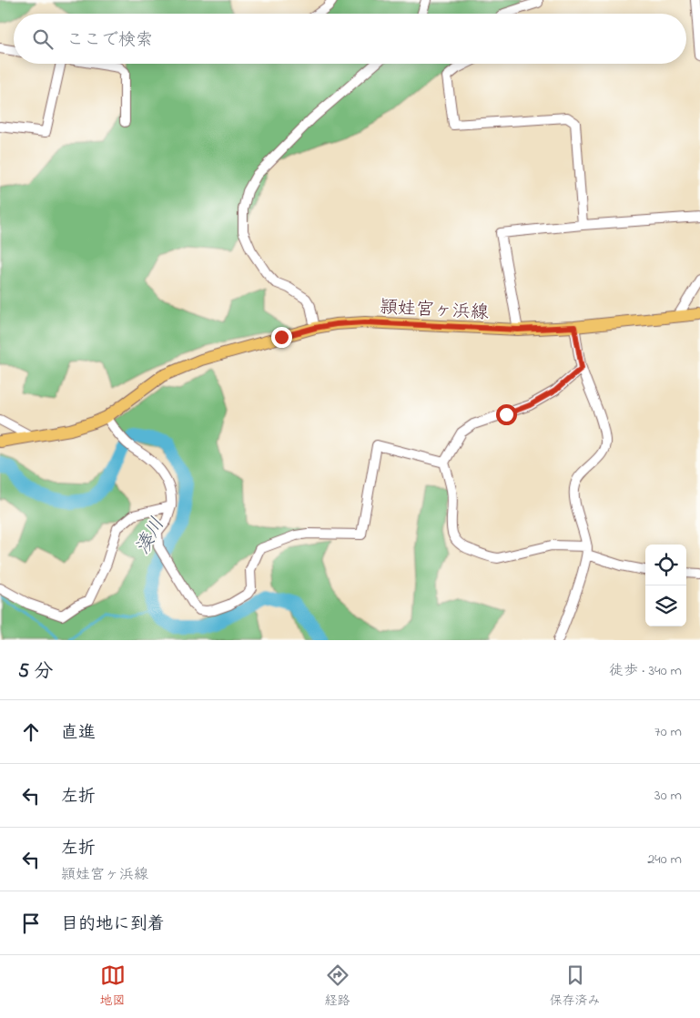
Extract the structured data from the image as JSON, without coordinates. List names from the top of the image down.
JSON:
{
  "streets": {
    "main road": ["頴娃宮ヶ浜線"]
  },
  "water": ["湊川"],
  "page": {
    "search": "ここで検索",
    "heading": ["5 分", "徒歩 · 340 m"],
    "list": [
      ["直進", "70 m"],
      ["左折", "30 m"],
      ["左折", "頴娃宮ヶ浜線", "240 m"],
      "目的地に到着"
    ],
    "nav": ["地図", "経路", "保存済み"]
  }
}
